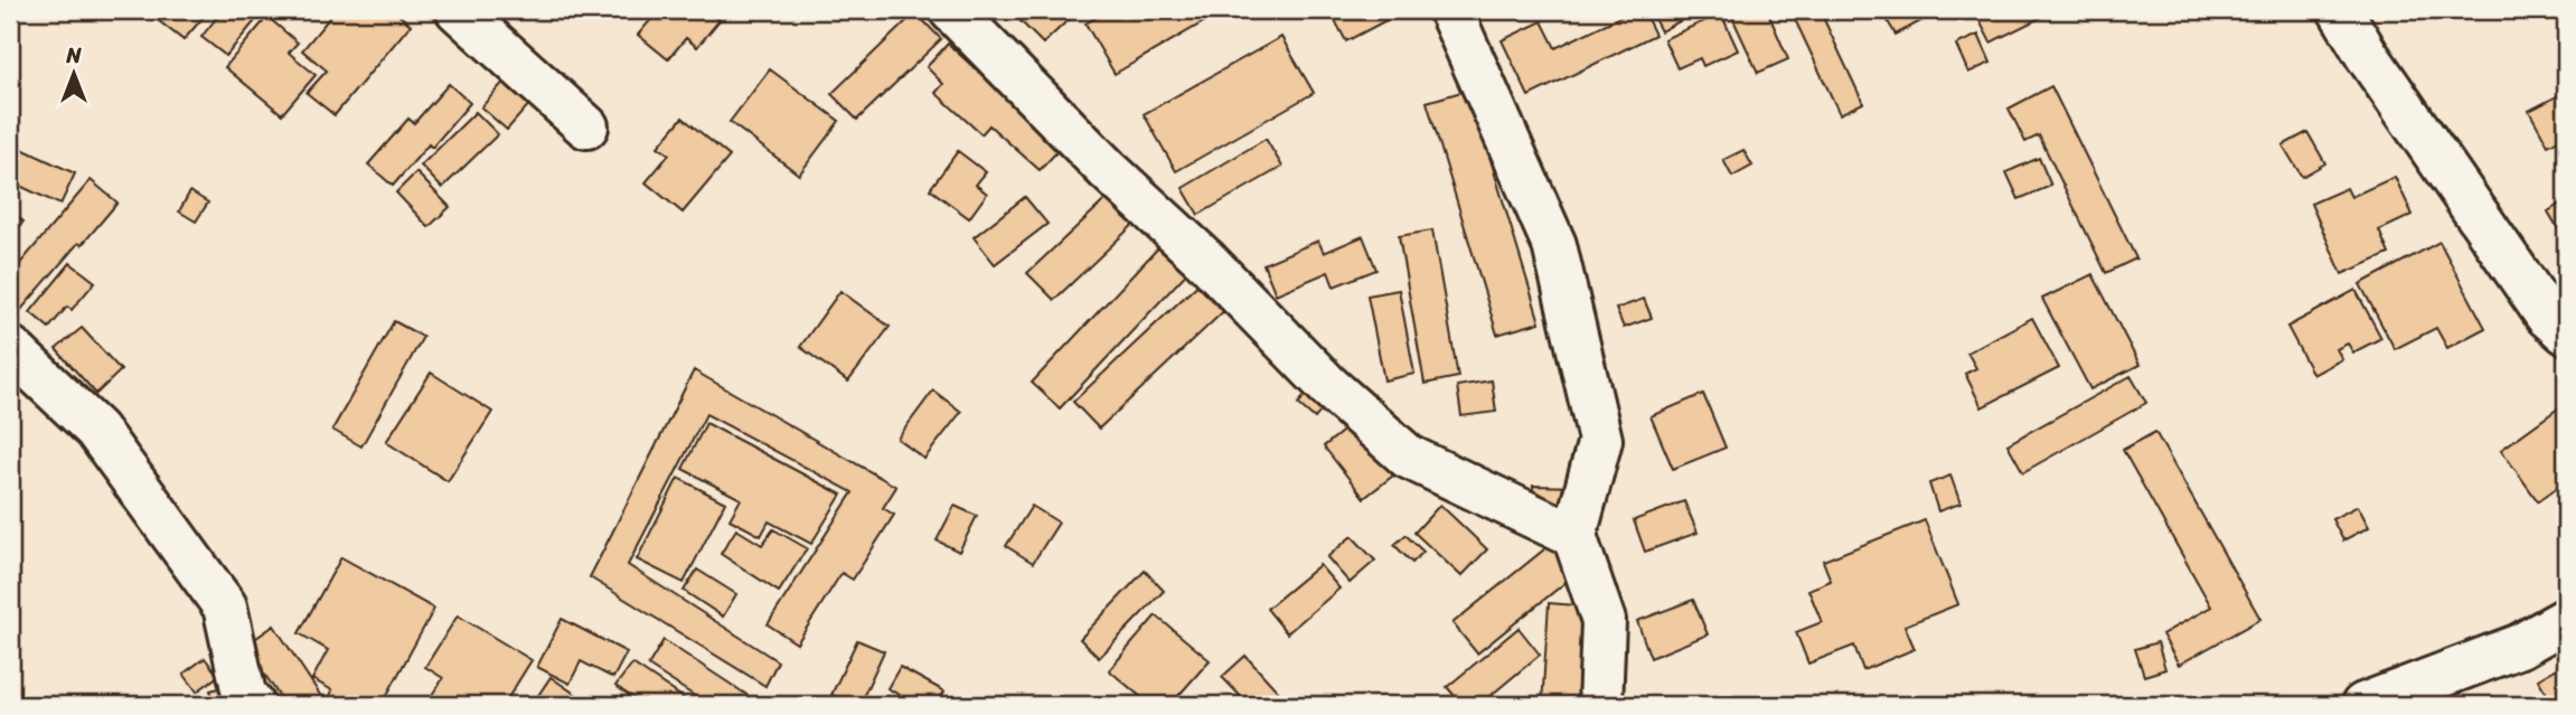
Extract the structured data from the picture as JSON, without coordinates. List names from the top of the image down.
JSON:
{
  "north": "top"
}
